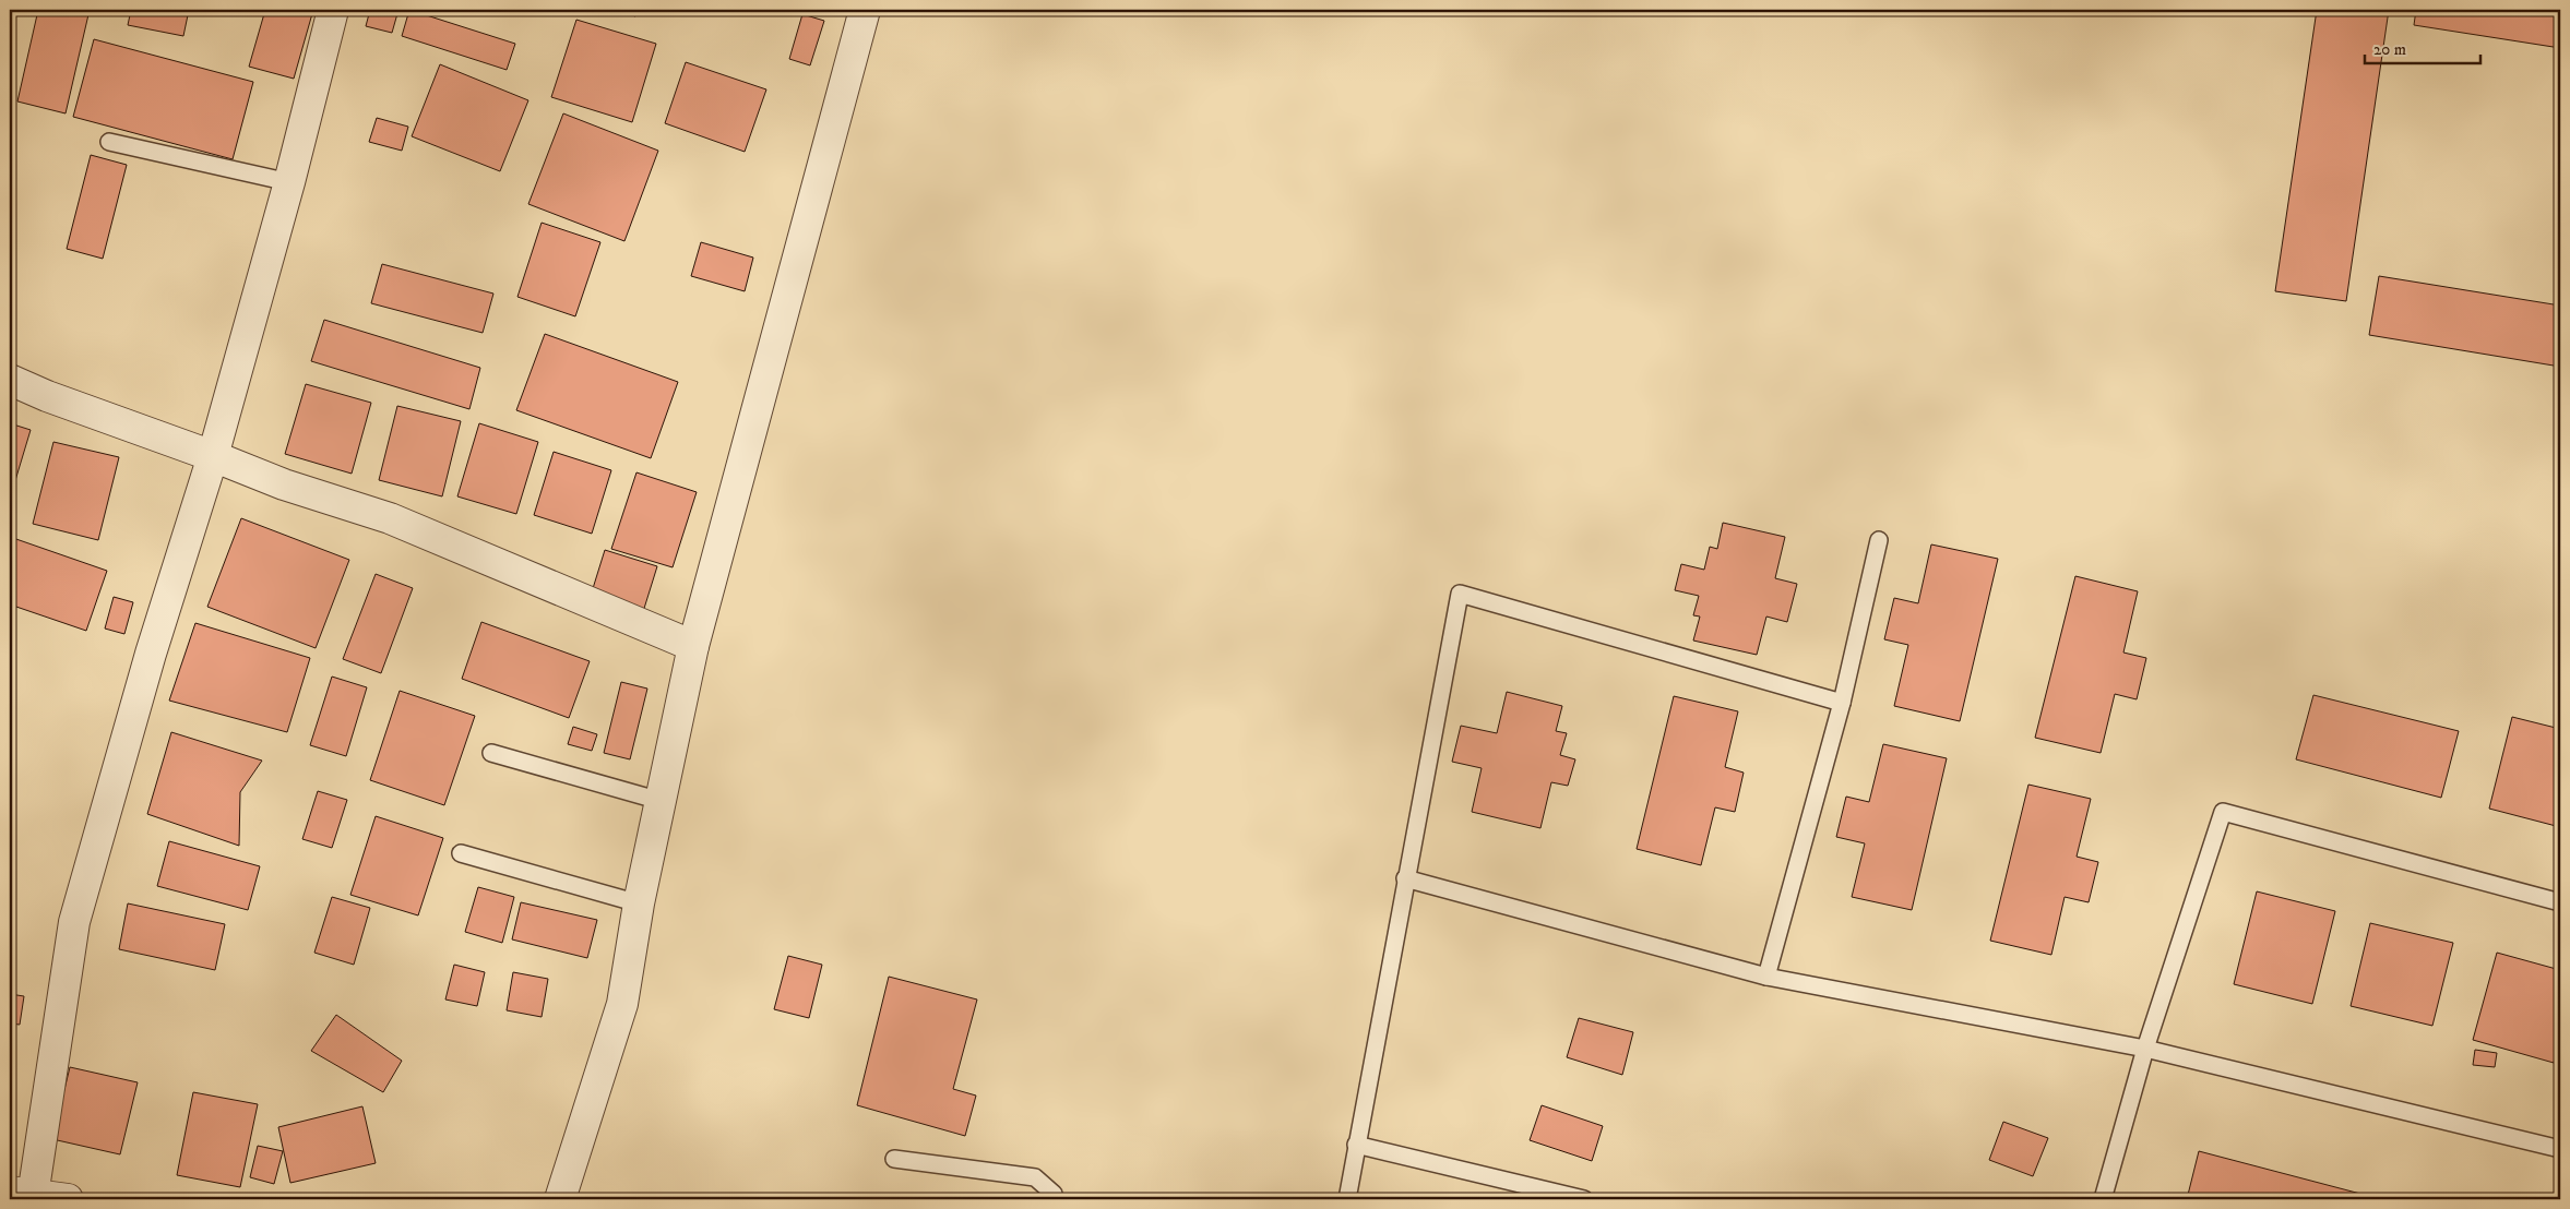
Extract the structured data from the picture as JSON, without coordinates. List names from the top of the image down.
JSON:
{
  "scale_bar": "20 m"
}
